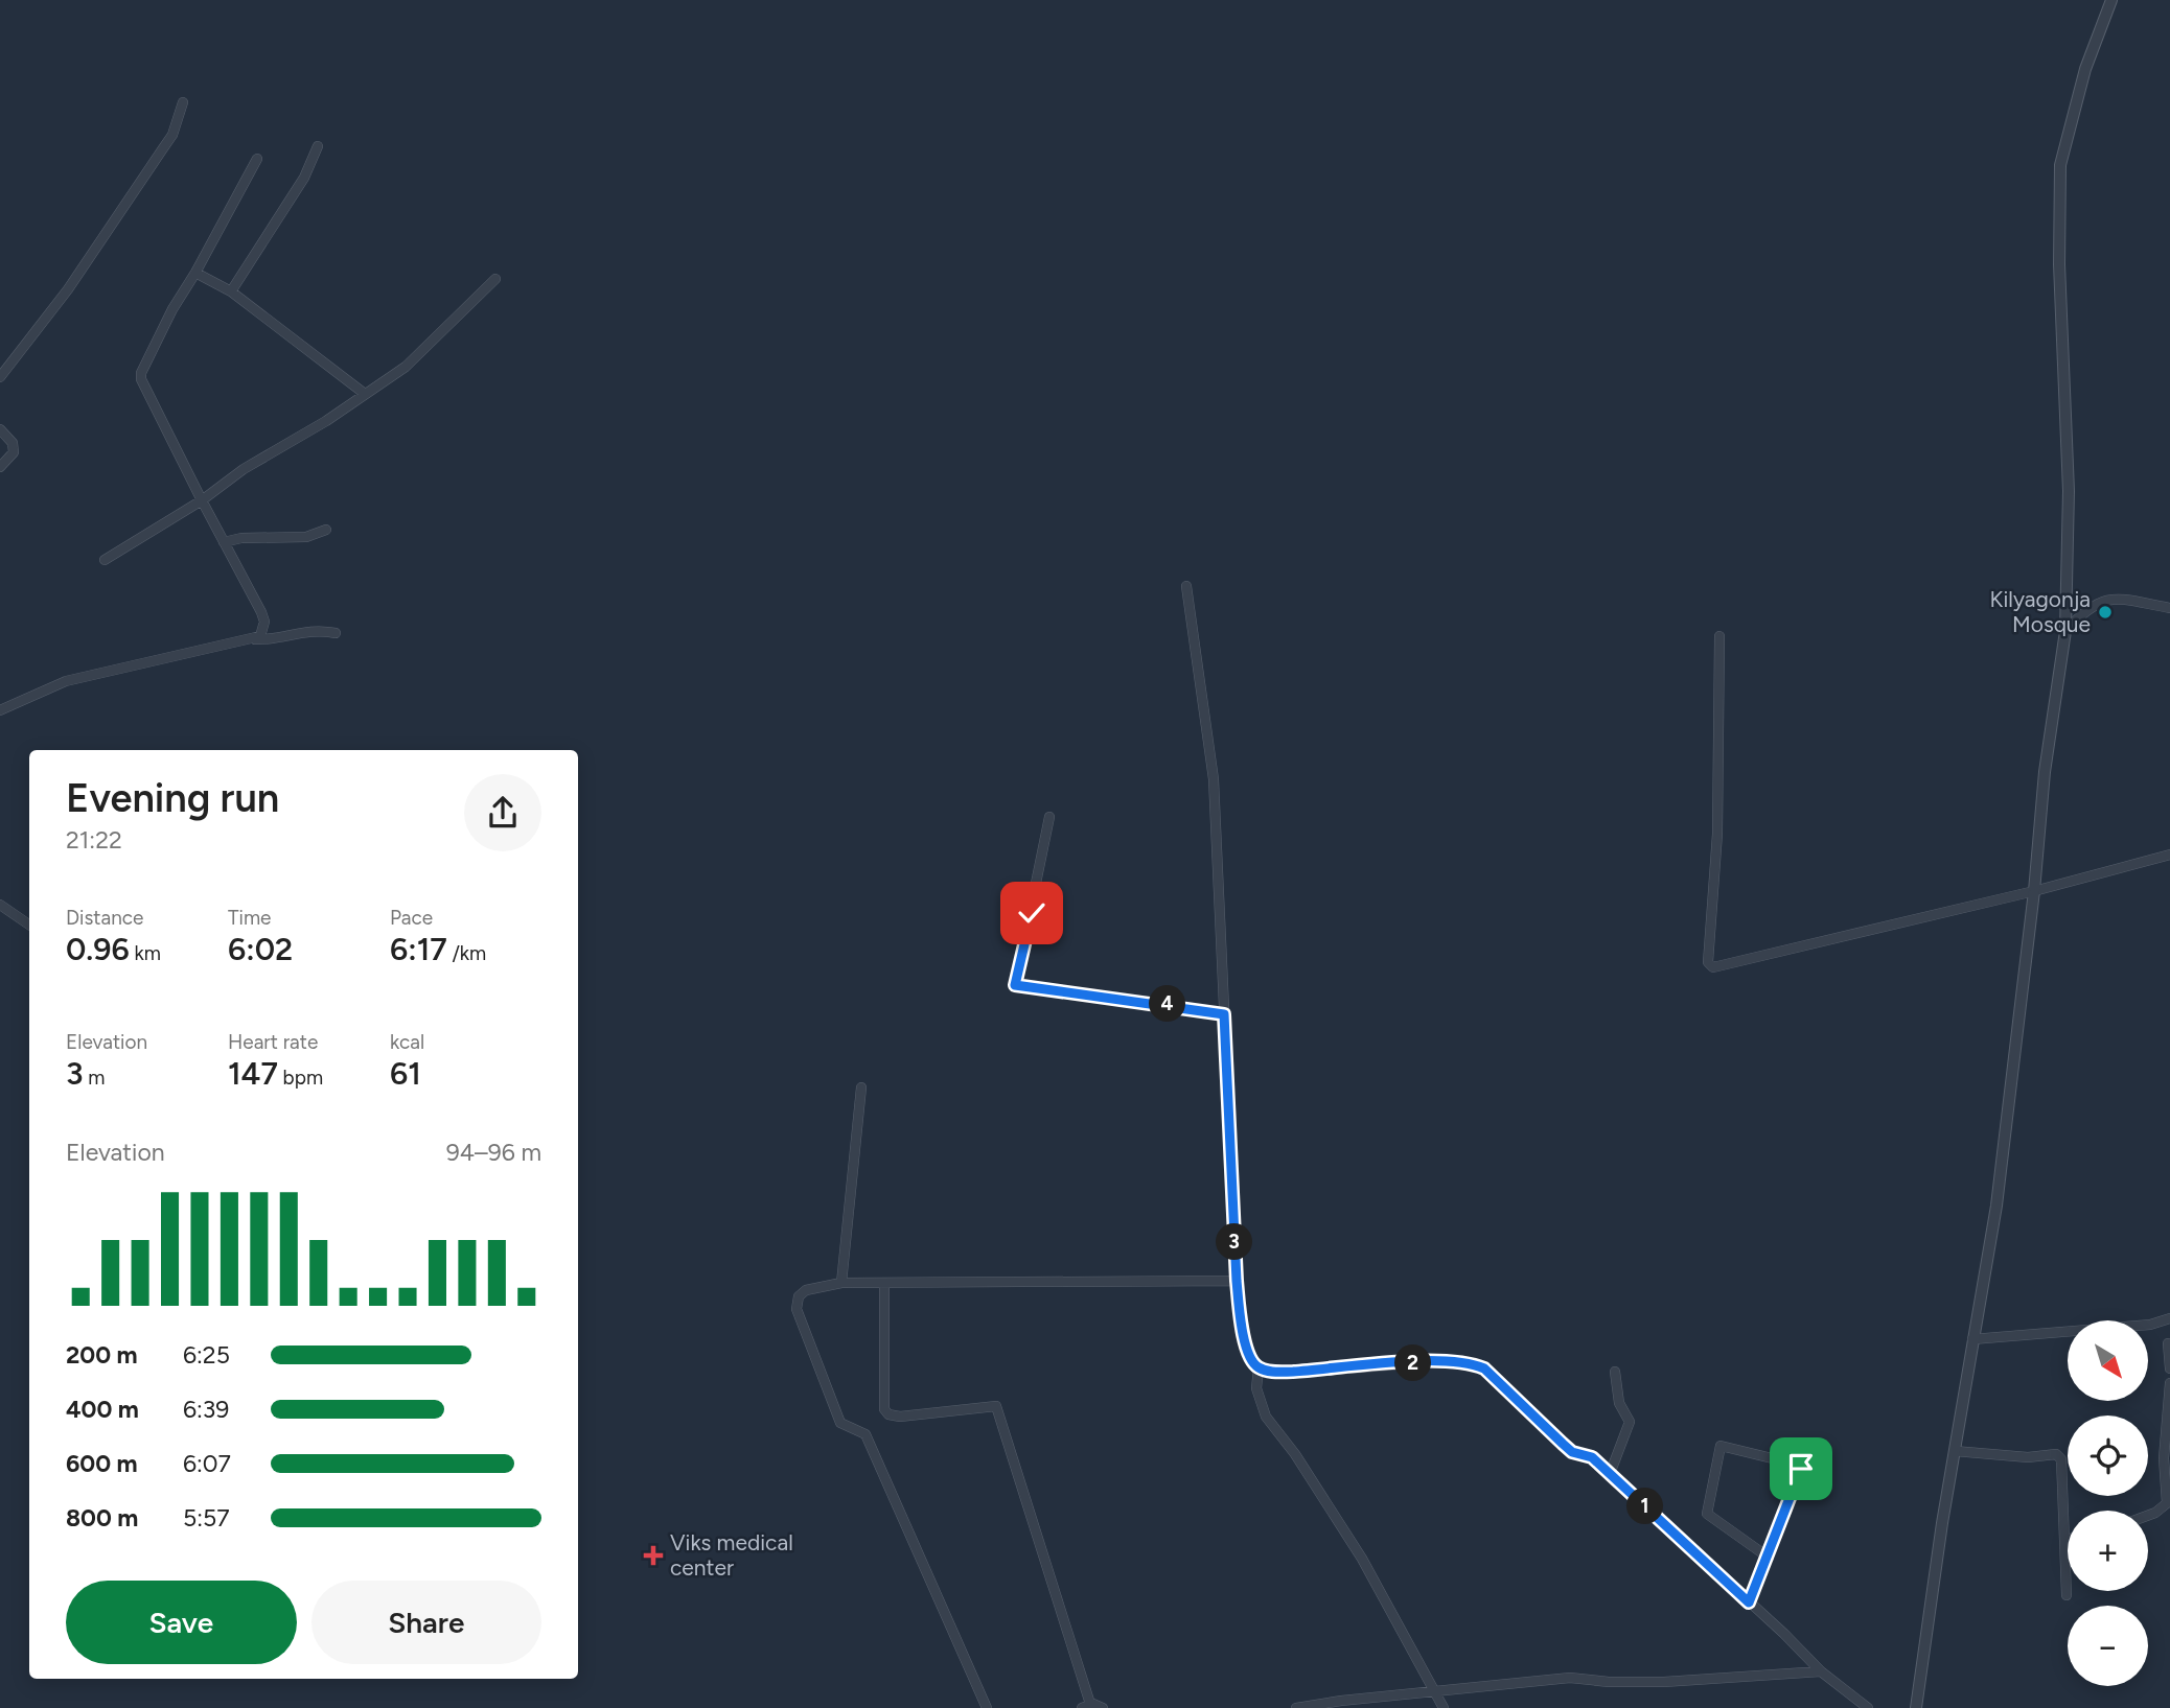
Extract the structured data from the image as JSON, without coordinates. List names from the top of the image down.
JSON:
{
  "places": {
    "other": ["Kilyagonja Mosque"],
    "health": ["Viks medical center"]
  },
  "north": "bottom right",
  "page": {
    "heading": ["Evening run", "21:22"],
    "stats": [
      ["Distance", "0.96 km"],
      ["Time", "6:02"],
      ["Pace", "6:17 /km"],
      ["Elevation", "3 m"],
      ["Heart rate", "147 bpm"],
      ["kcal", "61"]
    ],
    "pins": [
      "4",
      "3",
      "2",
      "1"
    ],
    "chart": ["Elevation", "94–96 m"],
    "map_buttons": ["+", "−"],
    "list": [
      {
        "name": "200 m",
        "note": "6:25"
      },
      {
        "name": "400 m",
        "note": "6:39"
      },
      {
        "name": "600 m",
        "note": "6:07"
      },
      {
        "name": "800 m",
        "note": "5:57"
      }
    ],
    "buttons": ["Save", "Share"]
  }
}
